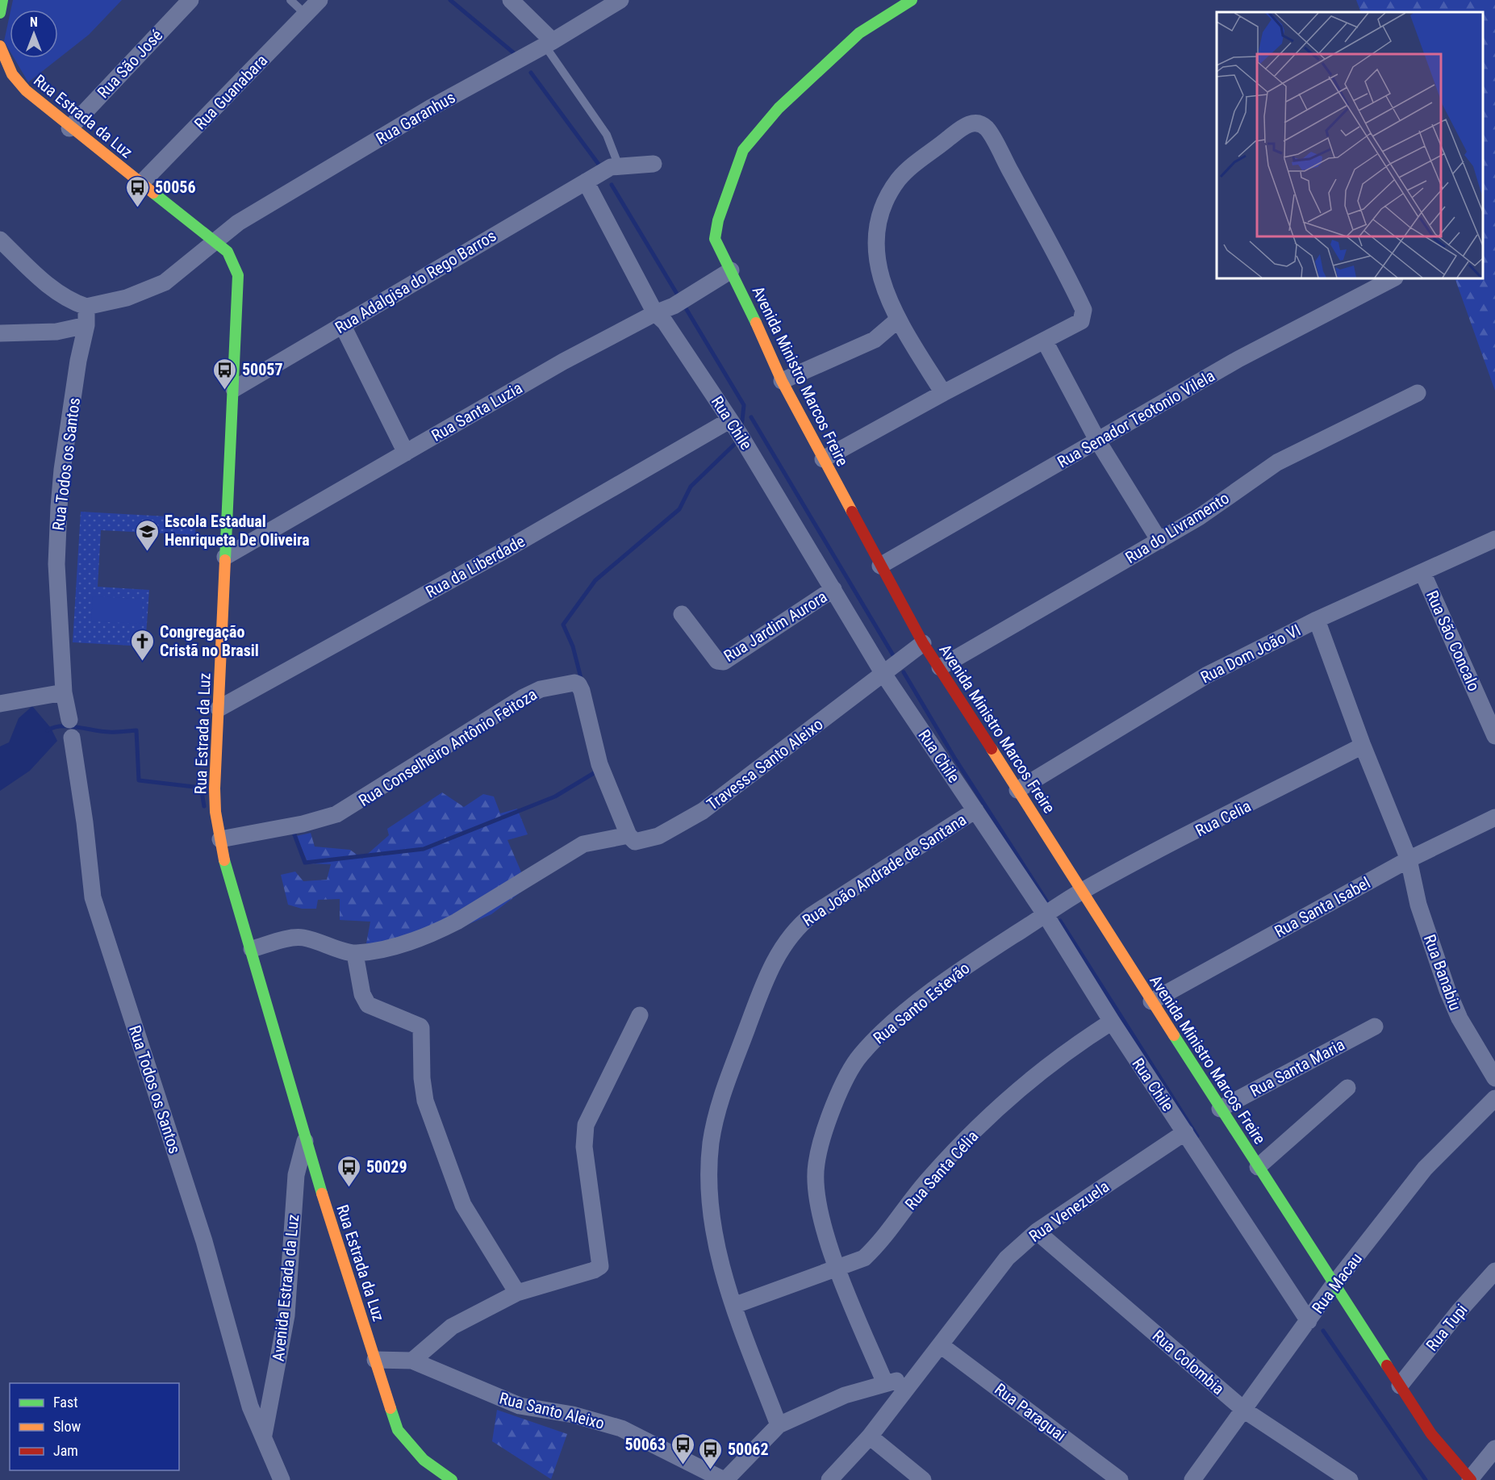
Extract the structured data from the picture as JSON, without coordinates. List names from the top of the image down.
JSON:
{
  "streets": {
    "street": [
      "Rua São José",
      "Rua Guanabara",
      "Rua Estrada da Luz",
      "Rua Garanhus",
      "Rua Adalgisa do Rego Barros",
      "Avenida Ministro Marcos Freire",
      "Rua Santa Luzia",
      "Rua Senador Teotonio Vilela",
      "Rua Chile",
      "Rua Todos os Santos",
      "Rua do Livramento",
      "Rua da Liberdade",
      "Rua Jardim Aurora",
      "Rua São Concalo",
      "Rua Dom João VI",
      "Rua Conselheiro Antônio Feitoza",
      "Travessa Santo Aleixo",
      "Rua Celia",
      "Rua João Andrade de Santana",
      "Rua Santa Isabel",
      "Rua Banabiu",
      "Rua Santo Estevão",
      "Rua Santa Maria",
      "Rua Santa Célia",
      "Rua Venezuela",
      "Rua Macau",
      "Avenida Estrada da Luz",
      "Rua Tupi",
      "Rua Colombia",
      "Rua Santo Aleixo",
      "Rua Paraguai"
    ]
  },
  "crossings": [
    ["Rua São José", "Rua Estrada da Luz"],
    ["Rua Guanabara", "Rua Estrada da Luz"],
    ["Rua Estrada da Luz", "Rua Garanhus"],
    ["Rua Estrada da Luz", "Rua Adalgisa do Rego Barros"],
    ["Rua Estrada da Luz", "Rua Santa Luzia"],
    ["Rua Estrada da Luz", "Rua da Liberdade"],
    ["Rua Estrada da Luz", "Rua Conselheiro Antônio Feitoza"],
    ["Rua Estrada da Luz", "Avenida Estrada da Luz"],
    ["Rua Estrada da Luz", "Rua Santo Aleixo"],
    ["Rua Garanhus", "Rua Todos os Santos"],
    ["Rua Adalgisa do Rego Barros", "Rua Chile"],
    ["Avenida Ministro Marcos Freire", "Rua Santa Luzia"],
    ["Avenida Ministro Marcos Freire", "Rua Senador Teotonio Vilela"],
    ["Avenida Ministro Marcos Freire", "Rua do Livramento"],
    ["Avenida Ministro Marcos Freire", "Rua Dom João VI"],
    ["Avenida Ministro Marcos Freire", "Rua Celia"],
    ["Avenida Ministro Marcos Freire", "Rua Santa Isabel"],
    ["Avenida Ministro Marcos Freire", "Rua Santo Estevão"],
    ["Avenida Ministro Marcos Freire", "Rua Santa Maria"],
    ["Avenida Ministro Marcos Freire", "Rua Macau"],
    ["Avenida Ministro Marcos Freire", "Rua Tupi"],
    ["Rua Santa Luzia", "Rua Chile"],
    ["Rua Chile", "Rua da Liberdade"],
    ["Rua Chile", "Rua Jardim Aurora"],
    ["Rua Chile", "Travessa Santo Aleixo"],
    ["Rua Chile", "Rua João Andrade de Santana"],
    ["Rua Chile", "Rua Santo Estevão"],
    ["Rua Chile", "Rua Santa Célia"],
    ["Rua Chile", "Rua Venezuela"],
    ["Rua Chile", "Rua Macau"],
    ["Rua Todos os Santos", "Avenida Estrada da Luz"],
    ["Rua São Concalo", "Rua Dom João VI"],
    ["Rua Conselheiro Antônio Feitoza", "Travessa Santo Aleixo"],
    ["Rua Celia", "Rua Santo Estevão"],
    ["Rua João Andrade de Santana", "Rua Santa Célia"],
    ["Rua Santa Isabel", "Rua Banabiu"],
    ["Rua Santo Estevão", "Rua Santa Célia"],
    ["Rua Venezuela", "Rua Colombia"],
    ["Rua Venezuela", "Rua Paraguai"],
    ["Rua Macau", "Rua Colombia"]
  ],
  "places": {
    "bus stop": [
      "50056",
      "50057",
      "50029",
      "50063",
      "50062"
    ],
    "school or university": ["Escola Estadual Henriqueta De Oliveira"],
    "church": ["Congregação Cristã no Brasil"]
  },
  "legend": ["Fast", "Slow", "Jam"],
  "north": "top"
}
